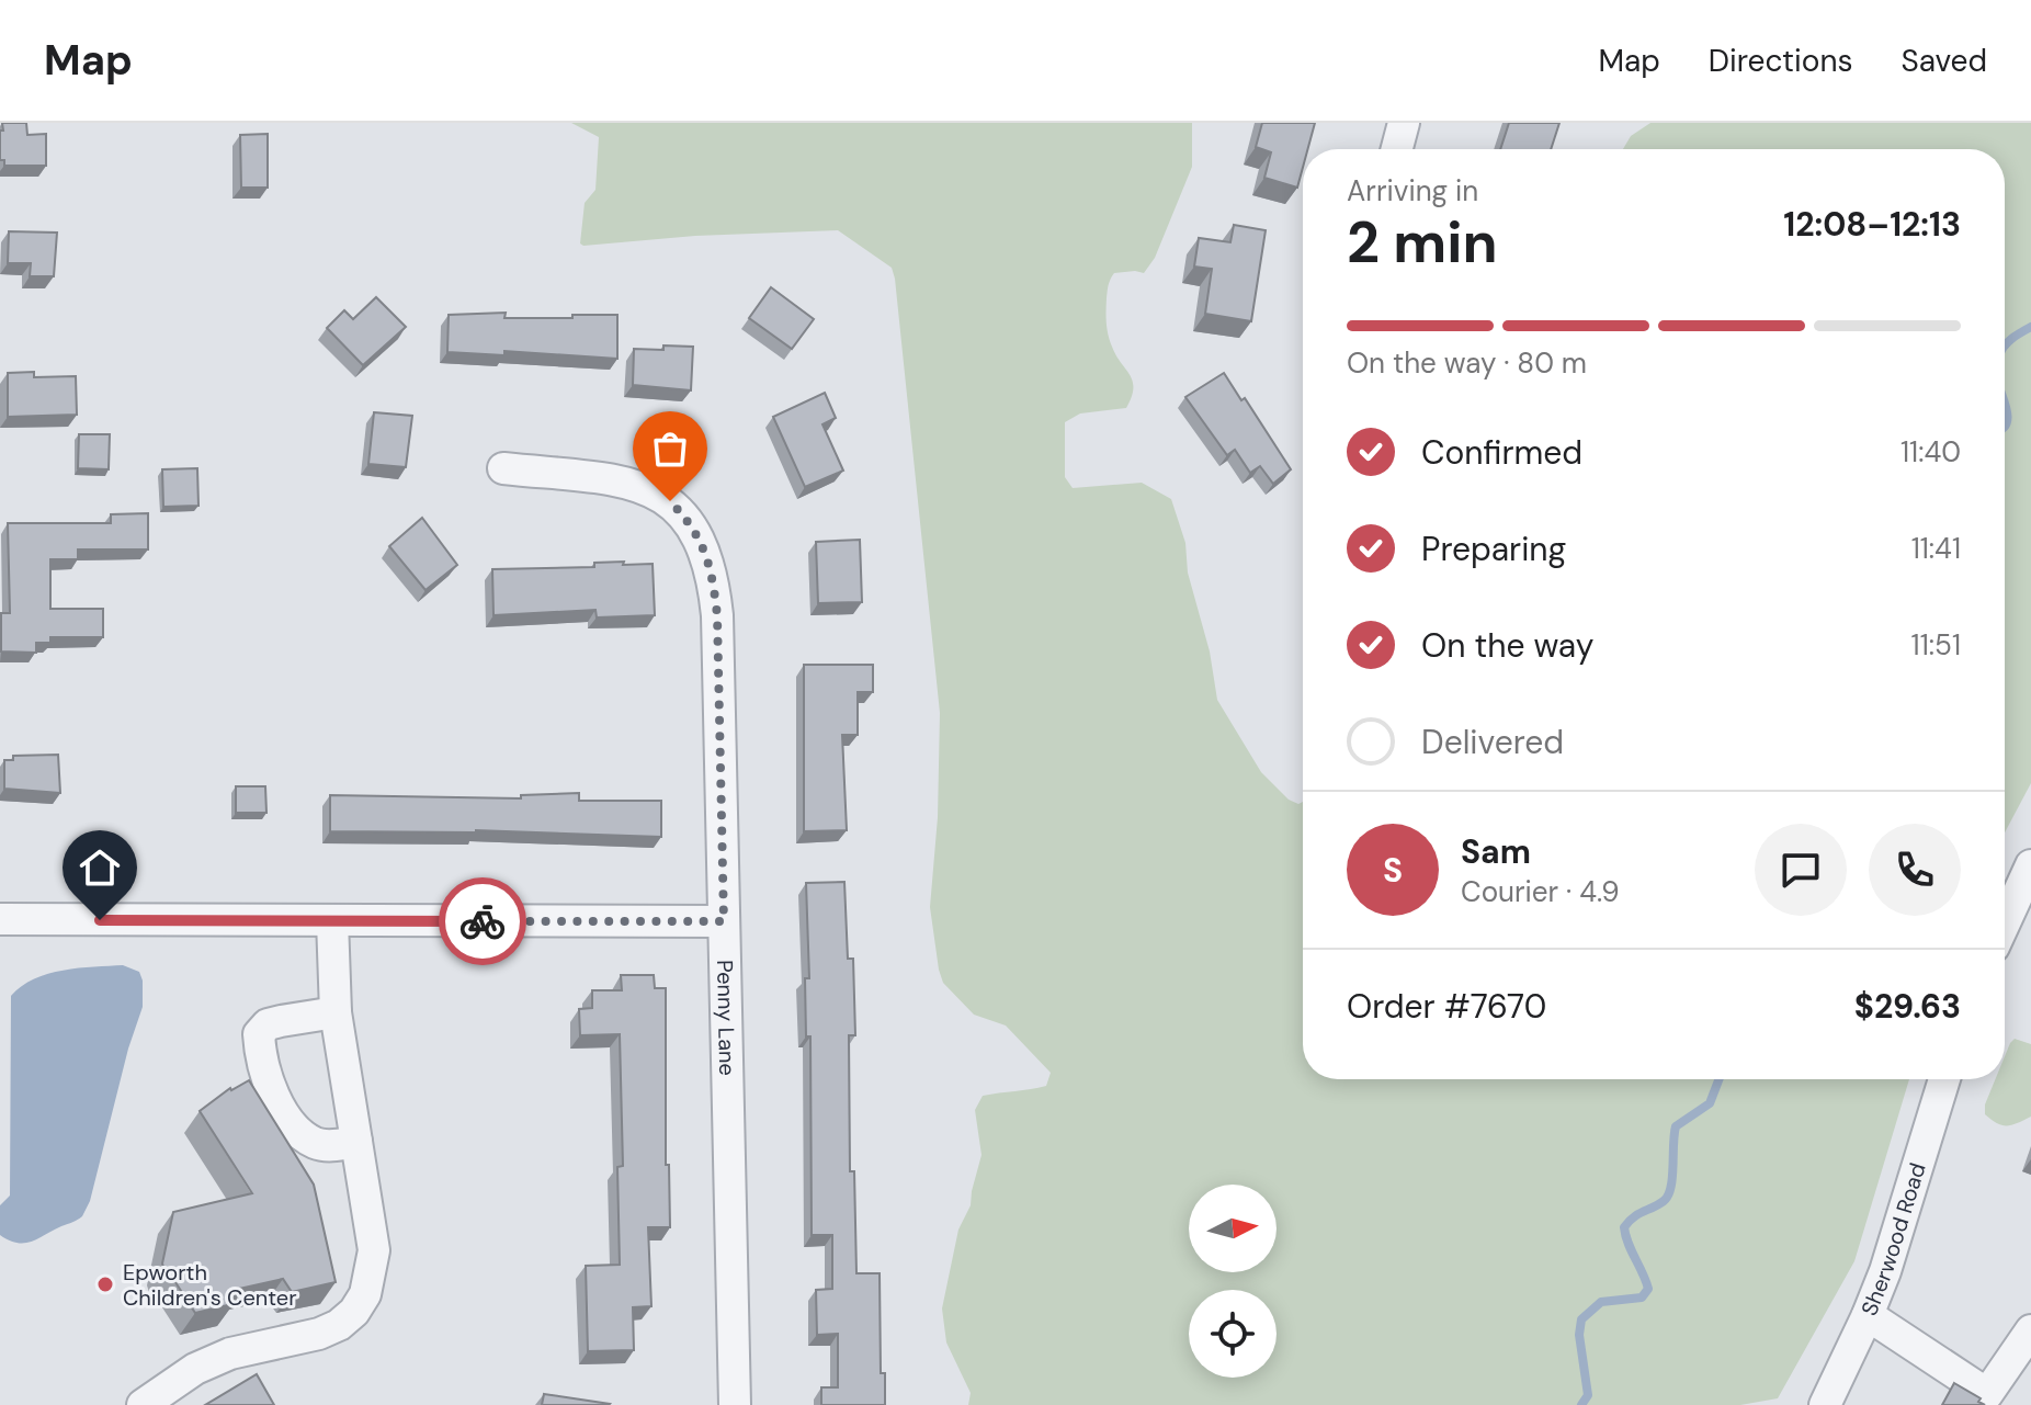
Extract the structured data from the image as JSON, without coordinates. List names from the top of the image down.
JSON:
{
  "streets": {
    "street": ["Penny Lane", "Sherwood Road"]
  },
  "places": ["Epworth Children's Center"],
  "north": "right",
  "page": {
    "header": "Map",
    "nav": ["Map", "Directions", "Saved"],
    "heading": ["2 min", "Arriving in", "12:08–12:13"],
    "panel": [
      "Sam",
      "Courier · 4.9",
      "Order #7670",
      "$29.63"
    ],
    "bar": "On the way · 80 m",
    "list": [
      ["Confirmed", "11:40"],
      ["Preparing", "11:41"],
      ["On the way", "11:51"],
      "Delivered"
    ],
    "round": "S"
  }
}
